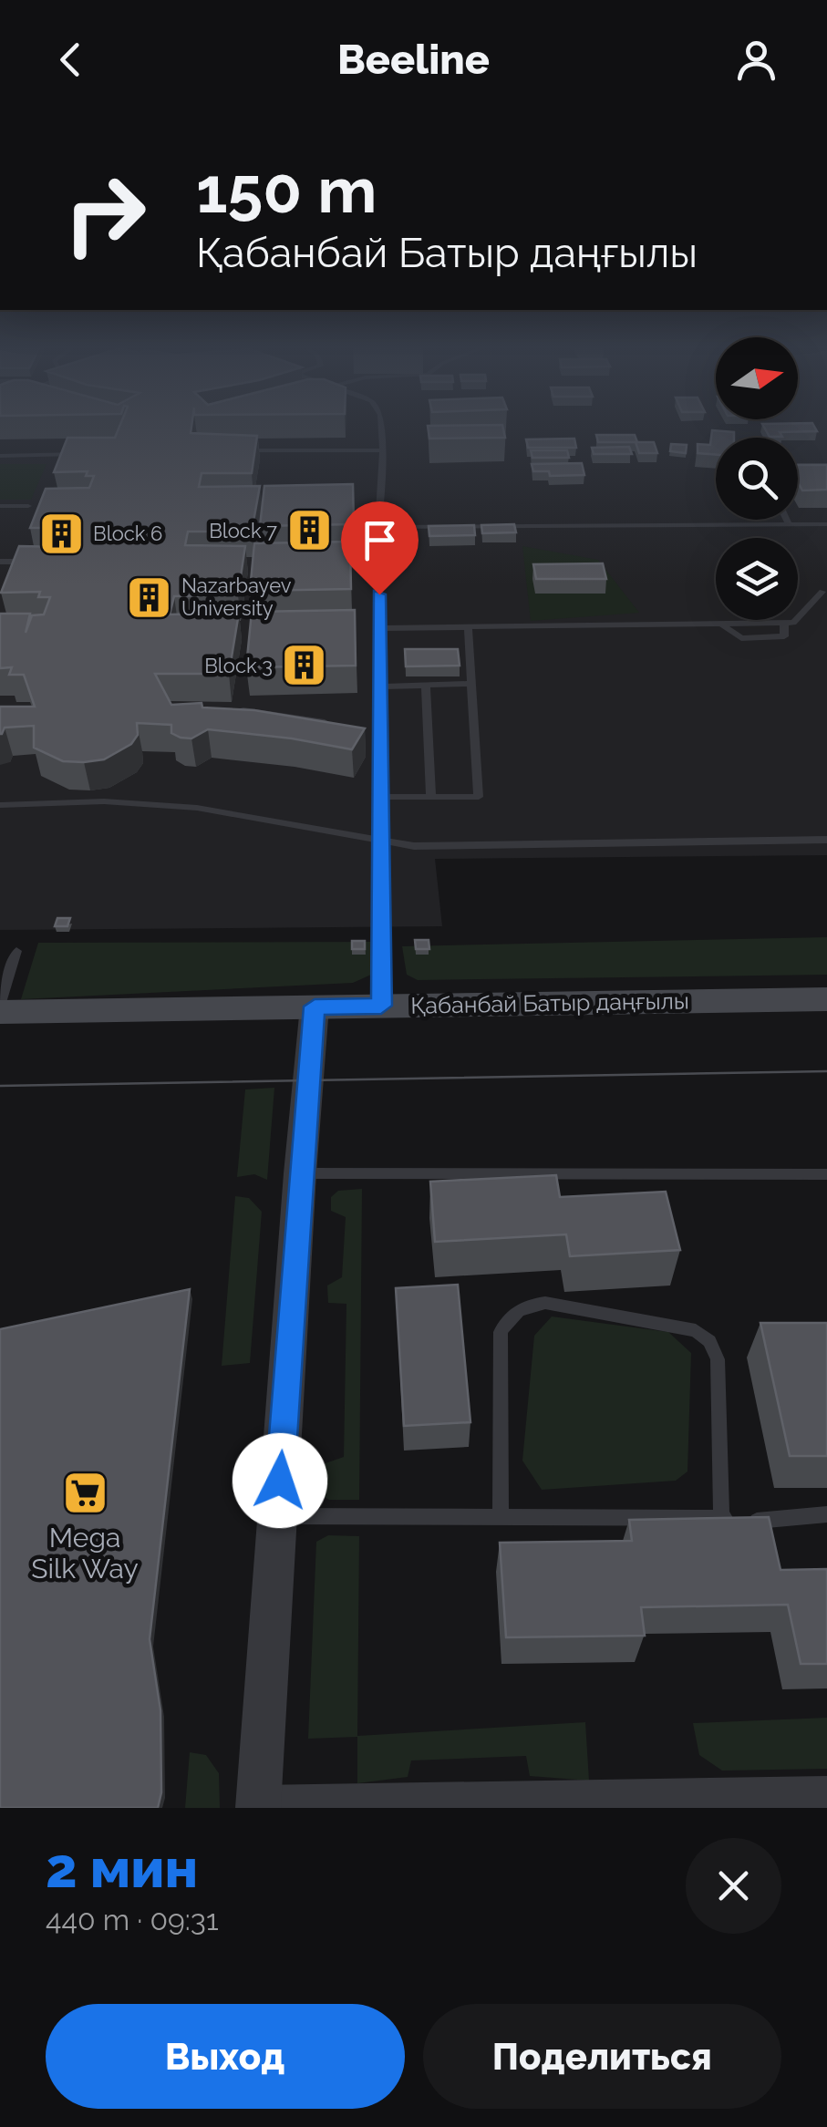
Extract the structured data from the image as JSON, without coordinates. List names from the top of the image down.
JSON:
{
  "streets": {
    "main road": ["Қабанбай Батыр даңғылы"]
  },
  "places": {
    "building": [
      "Block 7",
      "Block 6",
      "Nazarbayev University",
      "Block 3"
    ],
    "supermarket": ["Mega Silk Way"]
  },
  "north": "right",
  "page": {
    "header": "Beeline",
    "turn": ["150 m", "Қабанбай Батыр даңғылы"],
    "heading": ["2 мин", "440 m · 09:31"],
    "buttons": ["Выход", "Поделиться"]
  }
}
